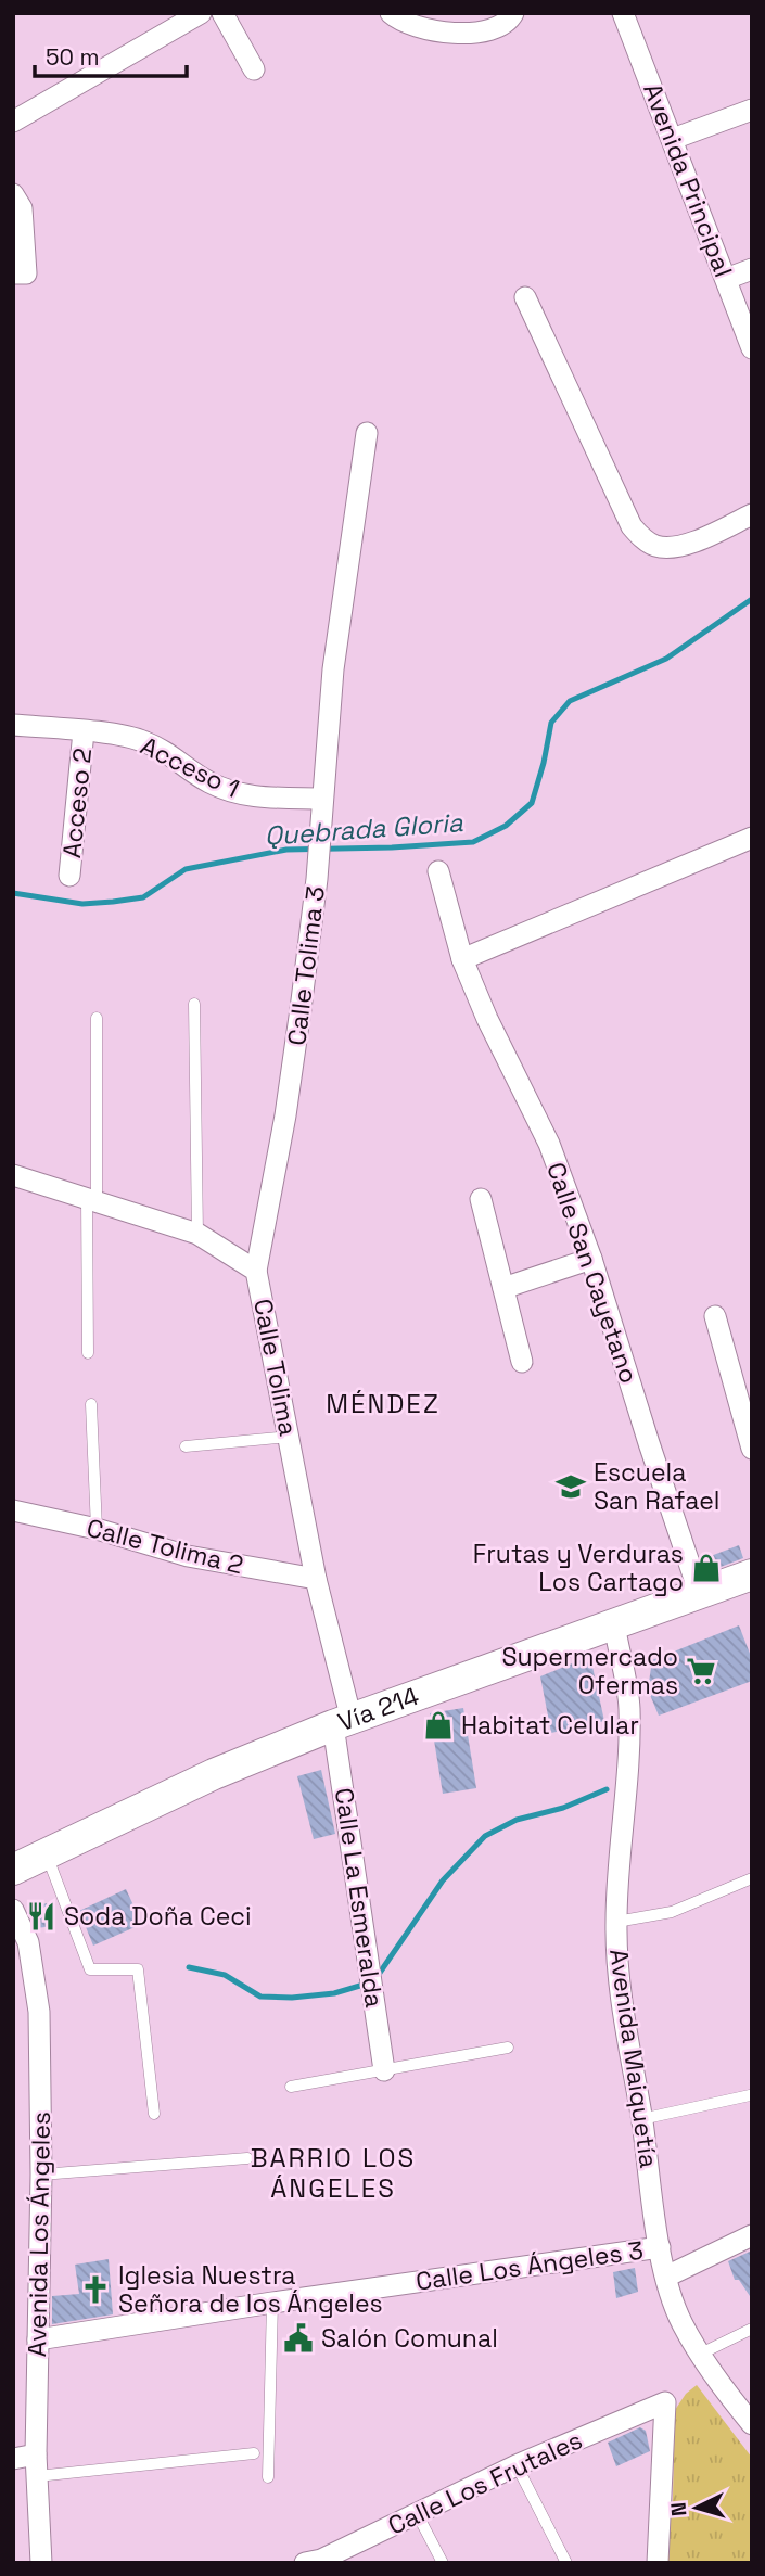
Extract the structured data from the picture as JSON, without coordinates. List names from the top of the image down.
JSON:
{
  "streets": {
    "main road": ["Vía 214"],
    "street": [
      "Avenida Principal",
      "Acceso 1",
      "Acceso 2",
      "Calle Tolima 3",
      "Calle San Cayetano",
      "Calle Tolima",
      "Calle Tolima 2",
      "Calle La Esmeralda",
      "Avenida Maiquetía",
      "Avenida Los Ángeles",
      "Calle Los Ángeles 3",
      "Calle Los Frutales"
    ]
  },
  "crossings": [
    ["Acceso 1", "Acceso 2"],
    ["Acceso 1", "Calle Tolima 3"],
    ["Calle Tolima 3", "Calle Tolima"],
    ["Calle San Cayetano", "Vía 214"],
    ["Calle Tolima", "Calle Tolima 2"],
    ["Calle Tolima", "Vía 214"],
    ["Calle Tolima", "Calle La Esmeralda"],
    ["Vía 214", "Calle La Esmeralda"],
    ["Vía 214", "Avenida Maiquetía"],
    ["Avenida Maiquetía", "Calle Los Ángeles 3"],
    ["Avenida Los Ángeles", "Calle Los Ángeles 3"]
  ],
  "districts": ["MÉNDEZ", "BARRIO LOS ÁNGELES"],
  "water": ["Quebrada Gloria"],
  "places": {
    "school or university": ["Escuela San Rafael"],
    "shop": ["Frutas y Verduras Los Cartago", "Habitat Celular"],
    "supermarket": ["Supermercado Ofermas"],
    "restaurant": ["Soda Doña Ceci"],
    "church": ["Iglesia Nuestra Señora de los Ángeles"],
    "public building": ["Salón Comunal"]
  },
  "scale_bar": "50 m",
  "north": "left"
}
